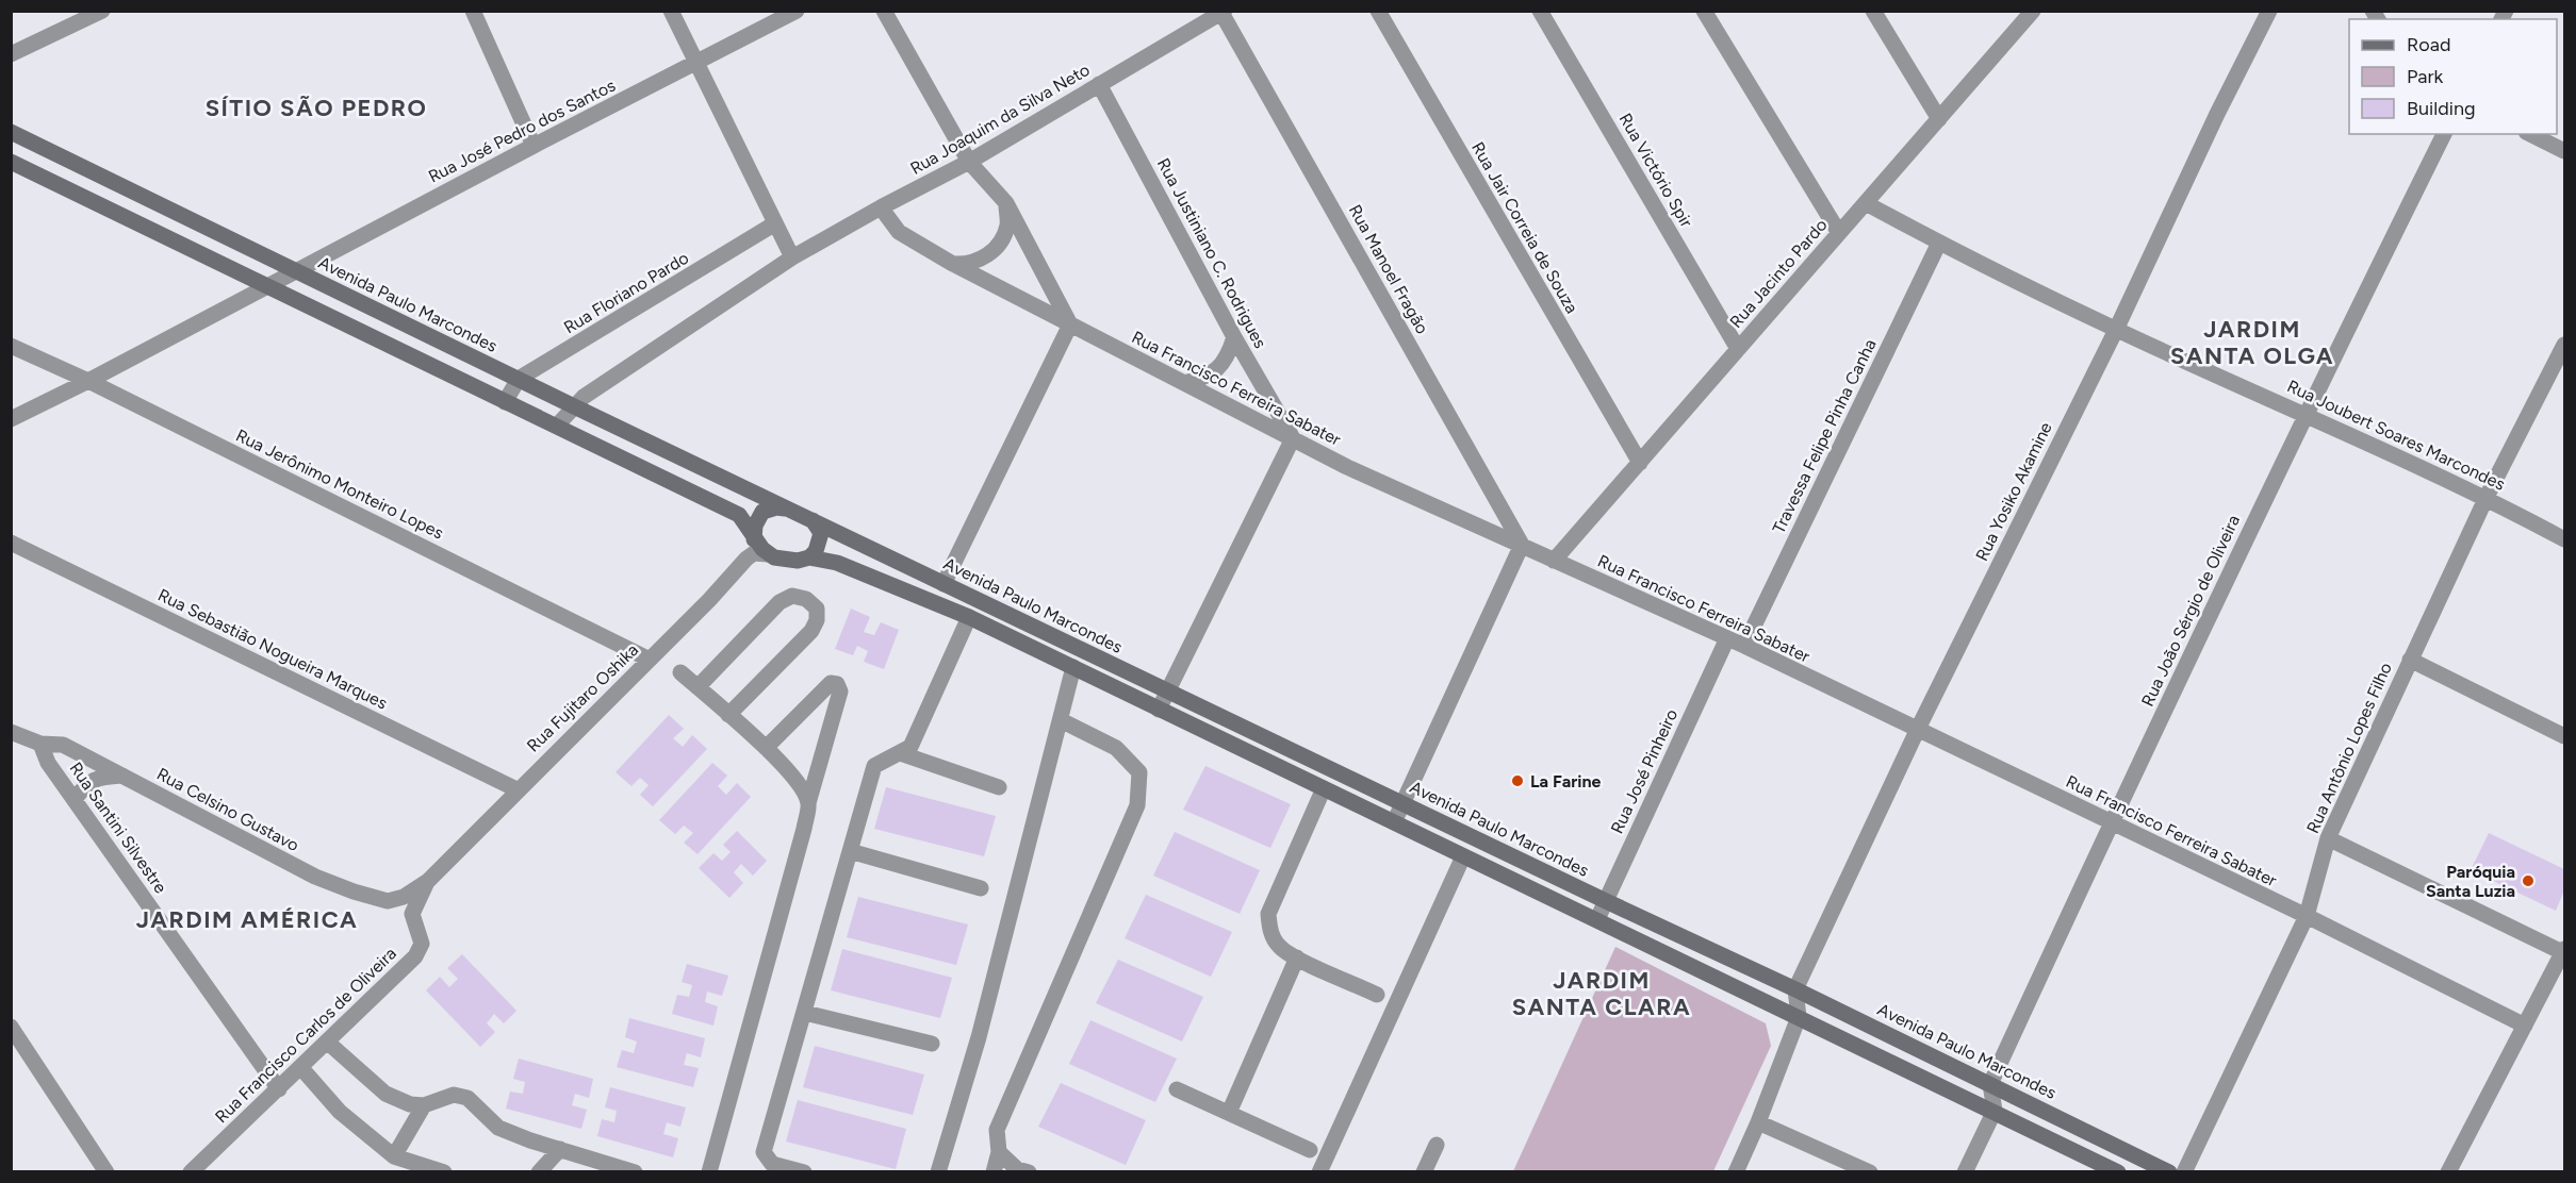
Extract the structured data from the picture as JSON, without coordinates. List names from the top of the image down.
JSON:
{
  "streets": {
    "street": [
      "Rua Joaquim da Silva Neto",
      "Rua José Pedro dos Santos",
      "Rua Victório Spir",
      "Rua Jair Correia de Souza",
      "Rua Justiniano C. Rodrigues",
      "Rua Manoel Fragão",
      "Rua Jacinto Pardo",
      "Rua Floriano Pardo",
      "Avenida Paulo Marcondes",
      "Rua Francisco Ferreira Sabater",
      "Rua Joubert Soares Marcondes",
      "Travessa Felipe Pinha Canha",
      "Rua Jerônimo Monteiro Lopes",
      "Rua Yosiko Akamine",
      "Rua João Sérgio de Oliveira",
      "Rua Sebastião Nogueira Marques",
      "Rua Fujitaro Oshika",
      "Rua Antônio Lopes Filho",
      "Rua José Pinheiro",
      "Rua Celsino Gustavo",
      "Rua Santini Silvestre",
      "Rua Francisco Carlos de Oliveira"
    ]
  },
  "crossings": [
    ["Rua Joaquim da Silva Neto", "Rua Justiniano C. Rodrigues"],
    ["Rua Joaquim da Silva Neto", "Rua Manoel Fragão"],
    ["Rua Joaquim da Silva Neto", "Rua Francisco Ferreira Sabater"],
    ["Rua José Pedro dos Santos", "Avenida Paulo Marcondes"],
    ["Rua José Pedro dos Santos", "Rua Jerônimo Monteiro Lopes"],
    ["Rua Victório Spir", "Rua Jacinto Pardo"],
    ["Rua Jair Correia de Souza", "Rua Jacinto Pardo"],
    ["Rua Justiniano C. Rodrigues", "Rua Francisco Ferreira Sabater"],
    ["Rua Manoel Fragão", "Rua Francisco Ferreira Sabater"],
    ["Rua Jacinto Pardo", "Rua Francisco Ferreira Sabater"],
    ["Rua Jacinto Pardo", "Rua Joubert Soares Marcondes"],
    ["Rua Floriano Pardo", "Avenida Paulo Marcondes"],
    ["Avenida Paulo Marcondes", "Rua Yosiko Akamine"],
    ["Avenida Paulo Marcondes", "Rua João Sérgio de Oliveira"],
    ["Avenida Paulo Marcondes", "Rua Fujitaro Oshika"],
    ["Avenida Paulo Marcondes", "Rua José Pinheiro"],
    ["Rua Francisco Ferreira Sabater", "Travessa Felipe Pinha Canha"],
    ["Rua Francisco Ferreira Sabater", "Rua Yosiko Akamine"],
    ["Rua Francisco Ferreira Sabater", "Rua João Sérgio de Oliveira"],
    ["Rua Francisco Ferreira Sabater", "Rua Antônio Lopes Filho"],
    ["Rua Francisco Ferreira Sabater", "Rua José Pinheiro"],
    ["Rua Joubert Soares Marcondes", "Travessa Felipe Pinha Canha"],
    ["Rua Joubert Soares Marcondes", "Rua Yosiko Akamine"],
    ["Rua Joubert Soares Marcondes", "Rua João Sérgio de Oliveira"],
    ["Rua Joubert Soares Marcondes", "Rua Antônio Lopes Filho"],
    ["Rua Jerônimo Monteiro Lopes", "Rua Fujitaro Oshika"],
    ["Rua Sebastião Nogueira Marques", "Rua Fujitaro Oshika"],
    ["Rua Fujitaro Oshika", "Rua Celsino Gustavo"],
    ["Rua Fujitaro Oshika", "Rua Francisco Carlos de Oliveira"],
    ["Rua Celsino Gustavo", "Rua Santini Silvestre"],
    ["Rua Celsino Gustavo", "Rua Francisco Carlos de Oliveira"],
    ["Rua Santini Silvestre", "Rua Francisco Carlos de Oliveira"]
  ],
  "districts": [
    "SÍTIO SÃO PEDRO",
    "JARDIM SANTA OLGA",
    "JARDIM AMÉRICA",
    "JARDIM SANTA CLARA"
  ],
  "places": ["La Farine", "Paróquia Santa Luzia"],
  "legend": ["Road", "Park", "Building"]
}
